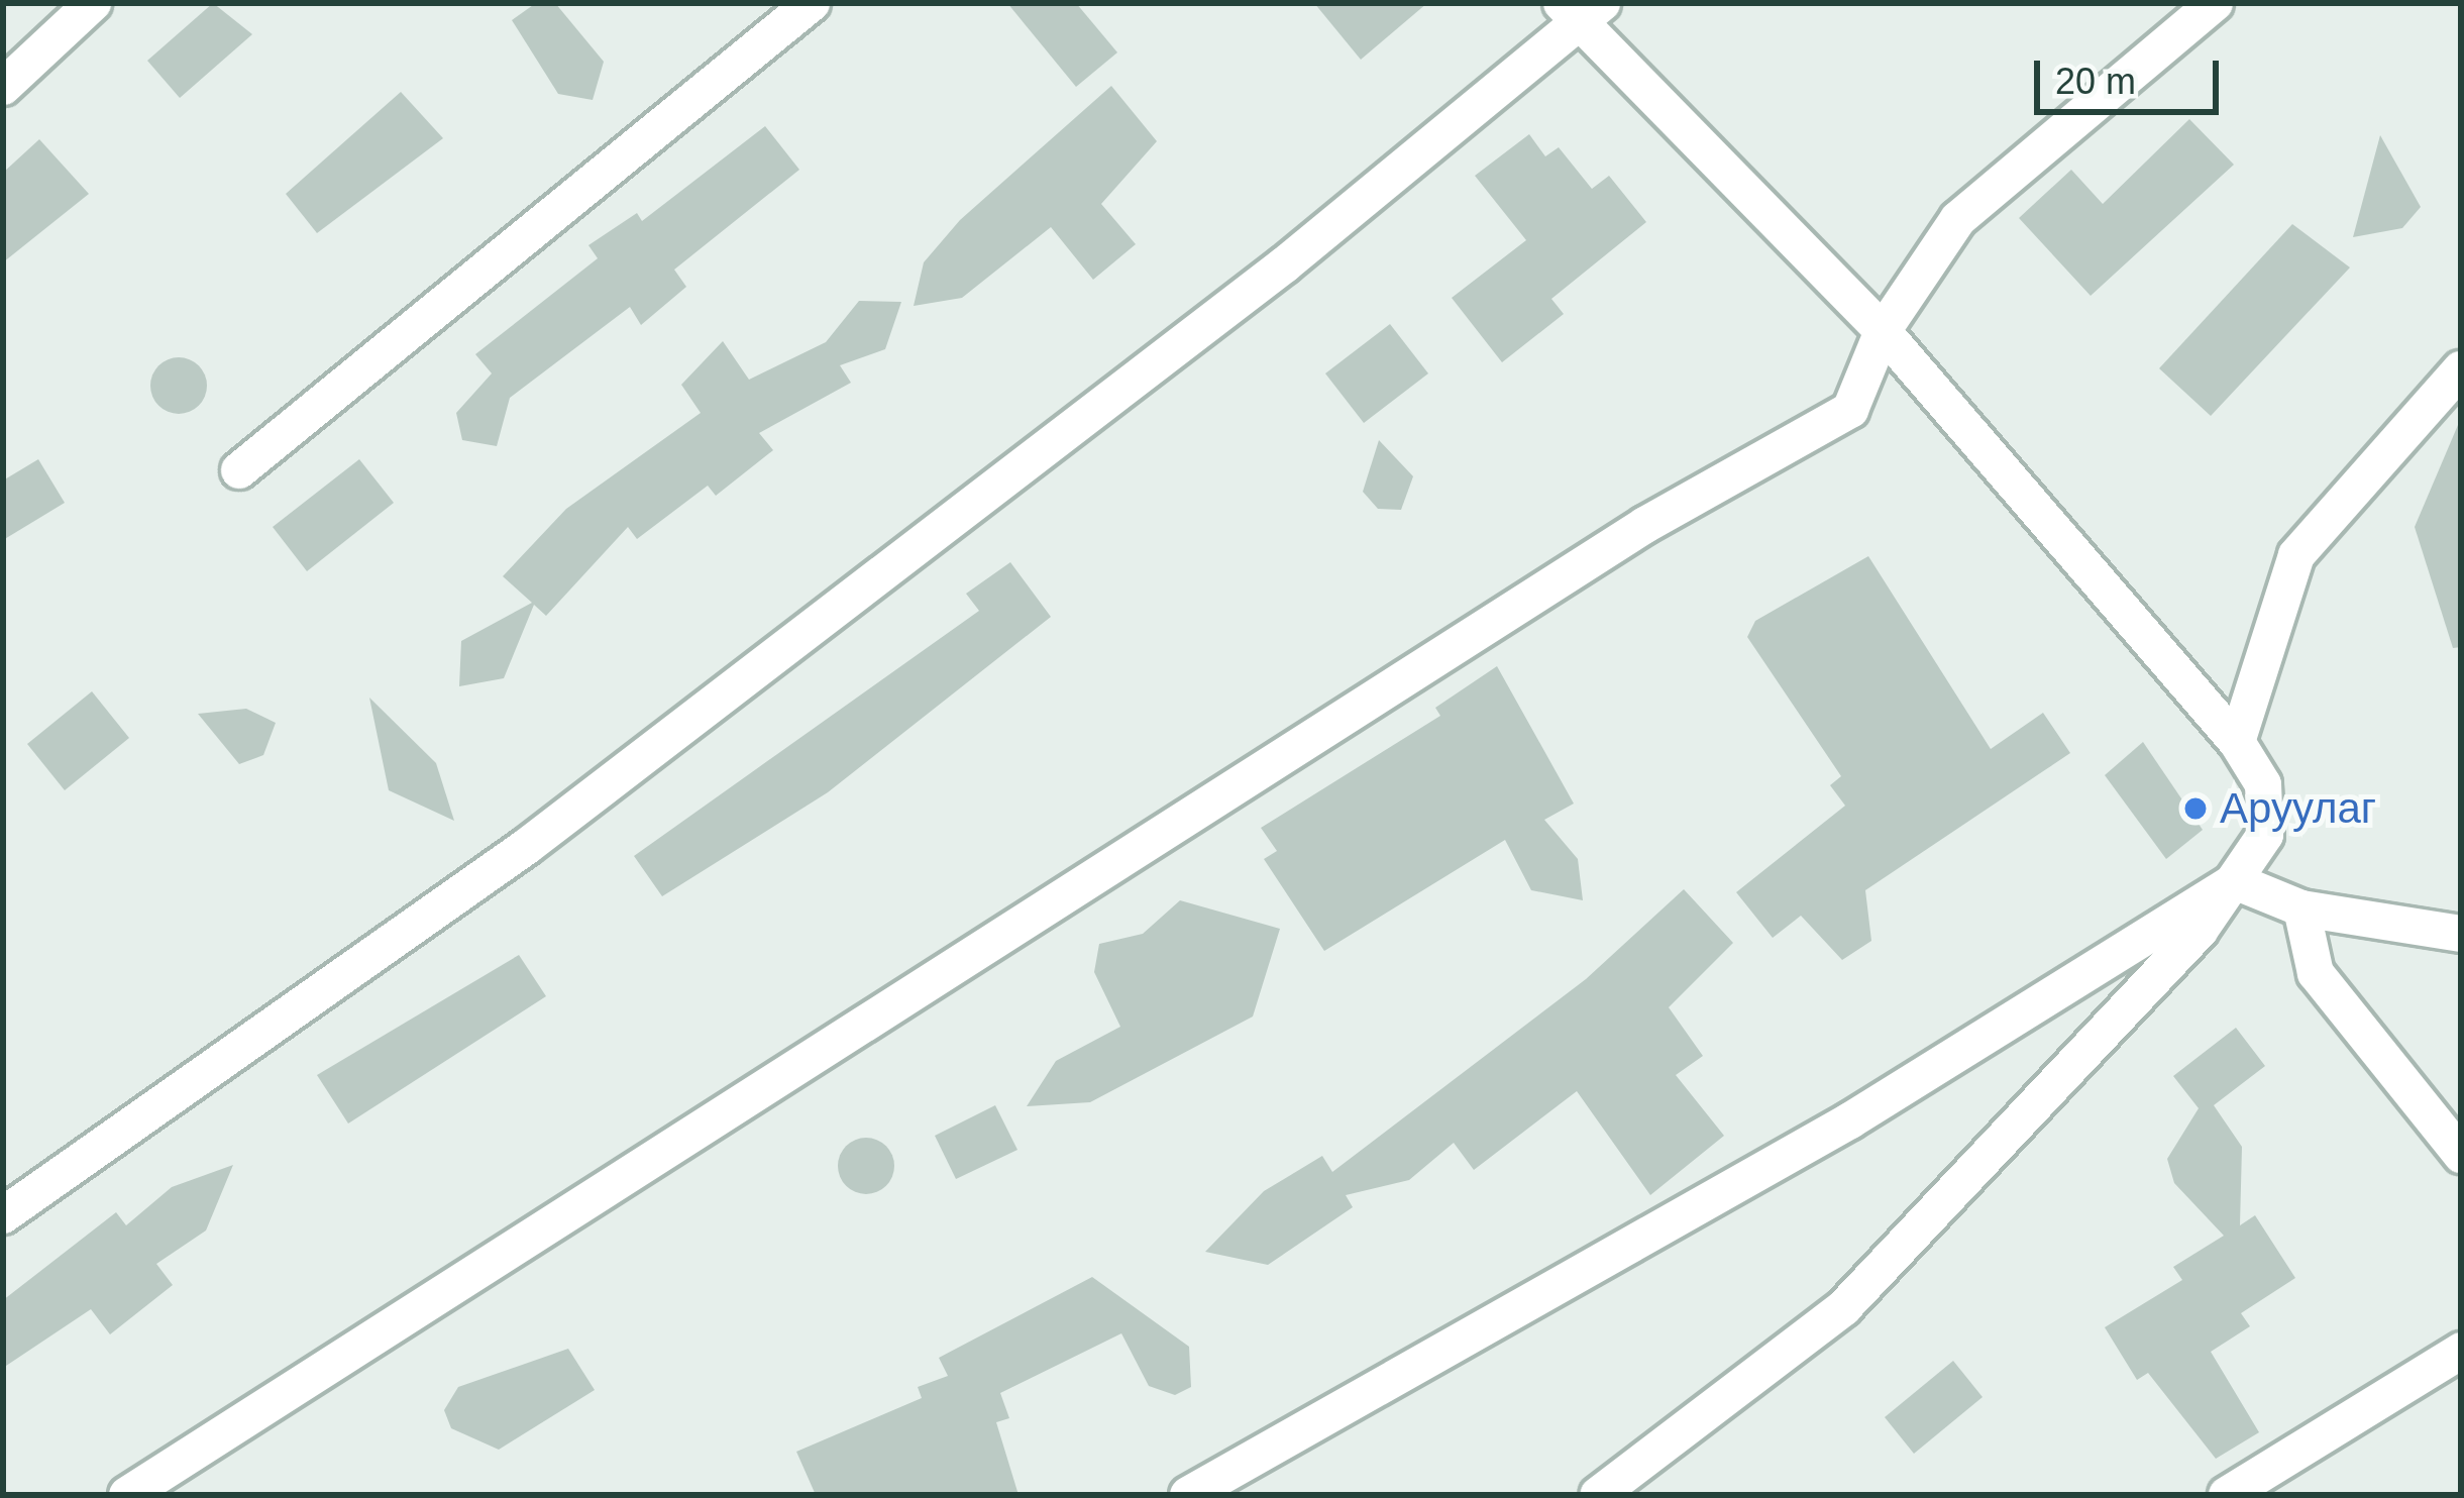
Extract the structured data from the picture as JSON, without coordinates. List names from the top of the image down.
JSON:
{
  "places": ["Аруулаг"],
  "scale_bar": "20 m"
}
